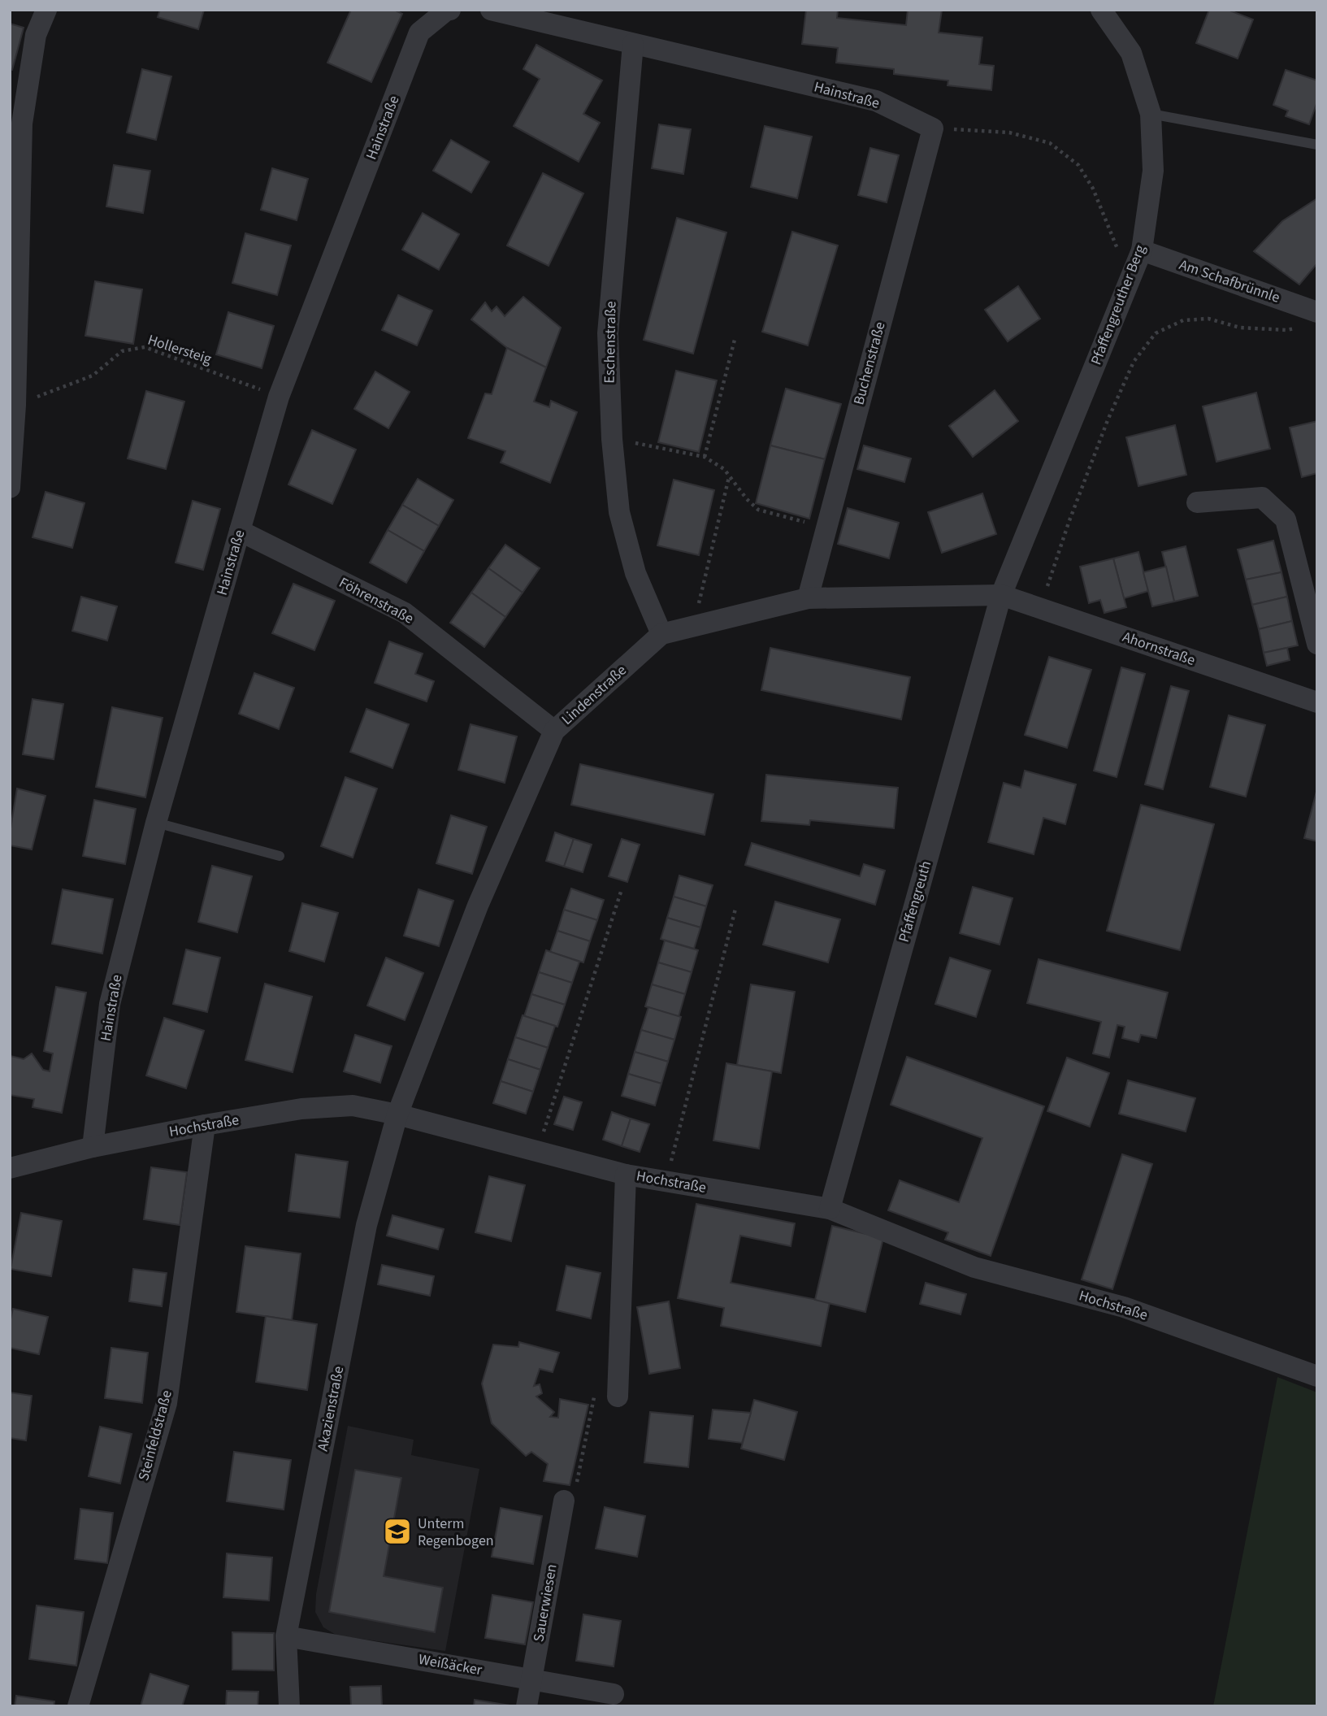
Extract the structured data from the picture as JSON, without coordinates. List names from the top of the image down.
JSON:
{
  "streets": {
    "street": [
      "Hainstraße",
      "Am Schafbrünnle",
      "Pfaffengreuther Berg",
      "Eschenstraße",
      "Buchenstraße",
      "Föhrenstraße",
      "Ahornstraße",
      "Lindenstraße",
      "Pfaffengreuth",
      "Hochstraße",
      "Akazienstraße",
      "Steinfeldstraße",
      "Sauerwiesen",
      "Weißäcker"
    ],
    "path": ["Hollersteig"]
  },
  "crossings": [
    ["Hainstraße", "Eschenstraße"],
    ["Hainstraße", "Hollersteig"],
    ["Hainstraße", "Buchenstraße"],
    ["Hainstraße", "Föhrenstraße"],
    ["Hainstraße", "Hochstraße"],
    ["Am Schafbrünnle", "Pfaffengreuther Berg"],
    ["Pfaffengreuther Berg", "Ahornstraße"],
    ["Pfaffengreuther Berg", "Lindenstraße"],
    ["Pfaffengreuther Berg", "Pfaffengreuth"],
    ["Eschenstraße", "Lindenstraße"],
    ["Buchenstraße", "Lindenstraße"],
    ["Föhrenstraße", "Lindenstraße"],
    ["Ahornstraße", "Lindenstraße"],
    ["Ahornstraße", "Pfaffengreuth"],
    ["Lindenstraße", "Pfaffengreuth"],
    ["Lindenstraße", "Hochstraße"],
    ["Lindenstraße", "Akazienstraße"],
    ["Pfaffengreuth", "Hochstraße"],
    ["Hochstraße", "Akazienstraße"],
    ["Hochstraße", "Steinfeldstraße"],
    ["Akazienstraße", "Weißäcker"],
    ["Sauerwiesen", "Weißäcker"]
  ],
  "places": {
    "school or university": ["Unterm Regenbogen"]
  }
}
